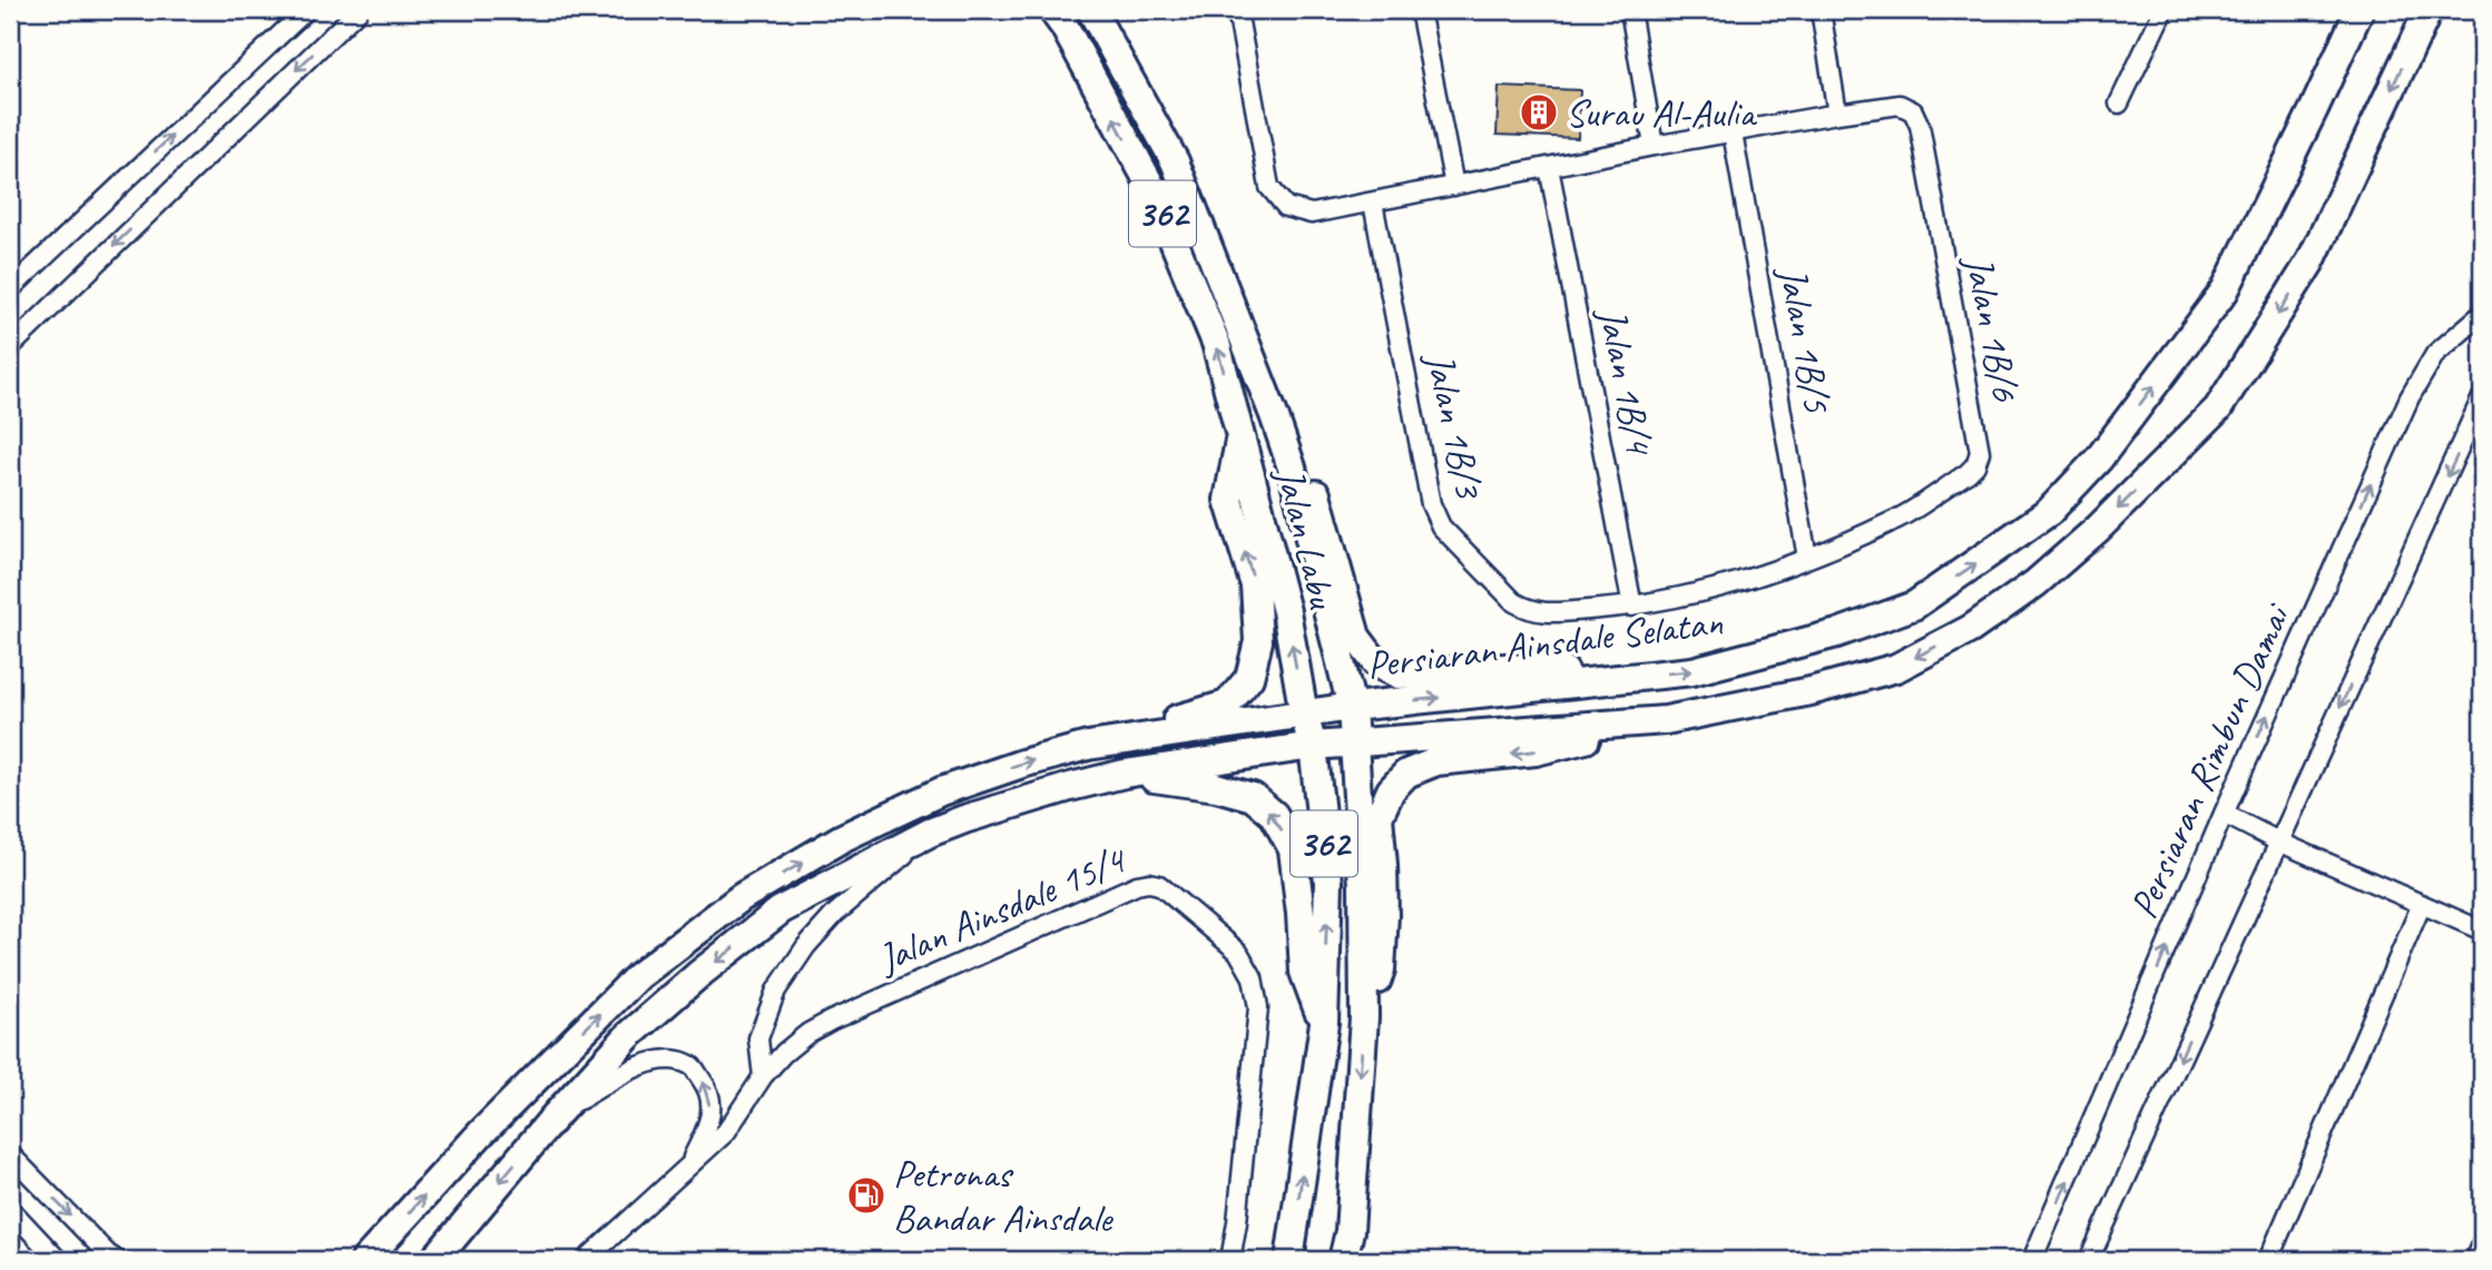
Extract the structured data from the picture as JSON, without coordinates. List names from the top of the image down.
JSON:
{
  "streets": {
    "main road": ["362", "Jalan Labu", "Persiaran Ainsdale Selatan"],
    "street": [
      "Jalan 1B/6",
      "Jalan 1B/5",
      "Jalan 1B/4",
      "Jalan 1B/3",
      "Persiaran Rimbun Damai",
      "Jalan Ainsdale 15/4"
    ]
  },
  "crossings": [
    ["Jalan 1B/6", "Jalan 1B/5"],
    ["Jalan 1B/6", "Jalan 1B/4"],
    ["Jalan 1B/6", "Jalan 1B/3"],
    ["Jalan Labu", "Persiaran Ainsdale Selatan"]
  ],
  "places": {
    "building": ["Surau Al-Aulia"],
    "fuel station": ["Petronas Bandar Ainsdale"]
  }
}
